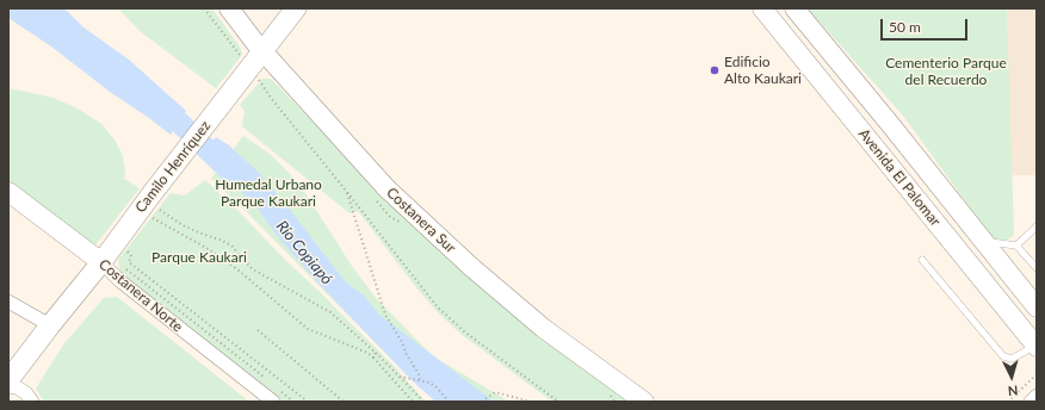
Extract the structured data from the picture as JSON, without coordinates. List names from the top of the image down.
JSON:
{
  "streets": {
    "main road": ["Camilo Henríquez"],
    "street": ["Avenida El Palomar", "Costanera Sur", "Costanera Norte"]
  },
  "crossings": [
    ["Camilo Henríquez", "Costanera Sur"],
    ["Camilo Henríquez", "Costanera Norte"]
  ],
  "water": ["Río Copiapó"],
  "parks": ["Cementerio Parque del Recuerdo", "Humedal Urbano Parque Kaukari", "Parque Kaukari"],
  "places": ["Edificio Alto Kaukari"],
  "scale_bar": "50 m",
  "north": "bottom"
}
